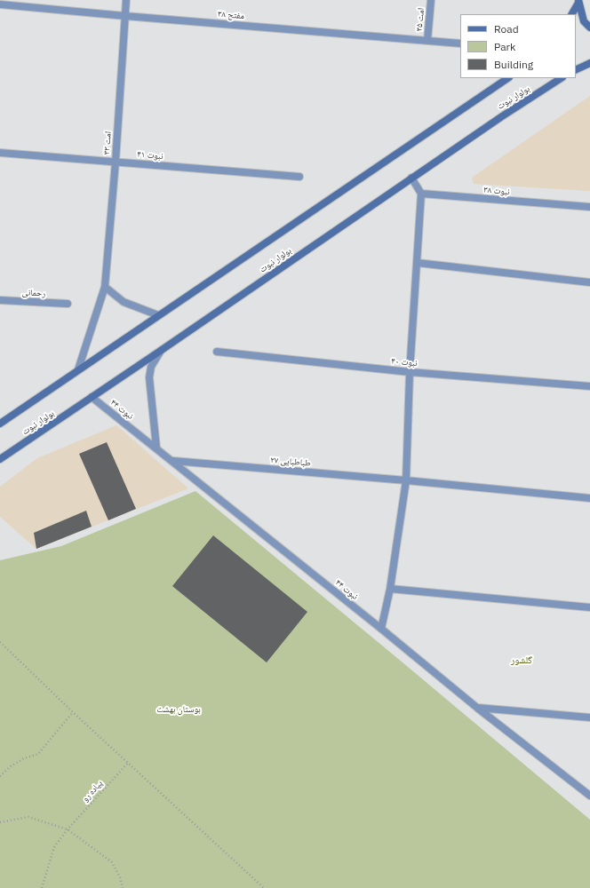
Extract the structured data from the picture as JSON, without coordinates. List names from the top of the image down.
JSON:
{
  "streets": {
    "main road": ["بولوار نبوت"],
    "street": [
      "مفتح ۳۸",
      "امت ۳۵",
      "امت ۳۳",
      "نبوت ۴۱",
      "نبوت ۳۸",
      "رحمانی",
      "نبوت ۴۰",
      "نبوت ۴۴",
      "طباطبایی ۲۷"
    ],
    "path": ["پیاده رو"]
  },
  "crossings": [
    ["مفتح ۳۸", "امت ۳۵"],
    ["مفتح ۳۸", "امت ۳۳"],
    ["بولوار نبوت", "نبوت ۴۴"],
    ["امت ۳۳", "نبوت ۴۱"],
    ["نبوت ۴۴", "طباطبایی ۲۷"]
  ],
  "districts": ["گلشور"],
  "parks": ["بوستان بهشت"],
  "legend": ["Road", "Park", "Building"]
}
